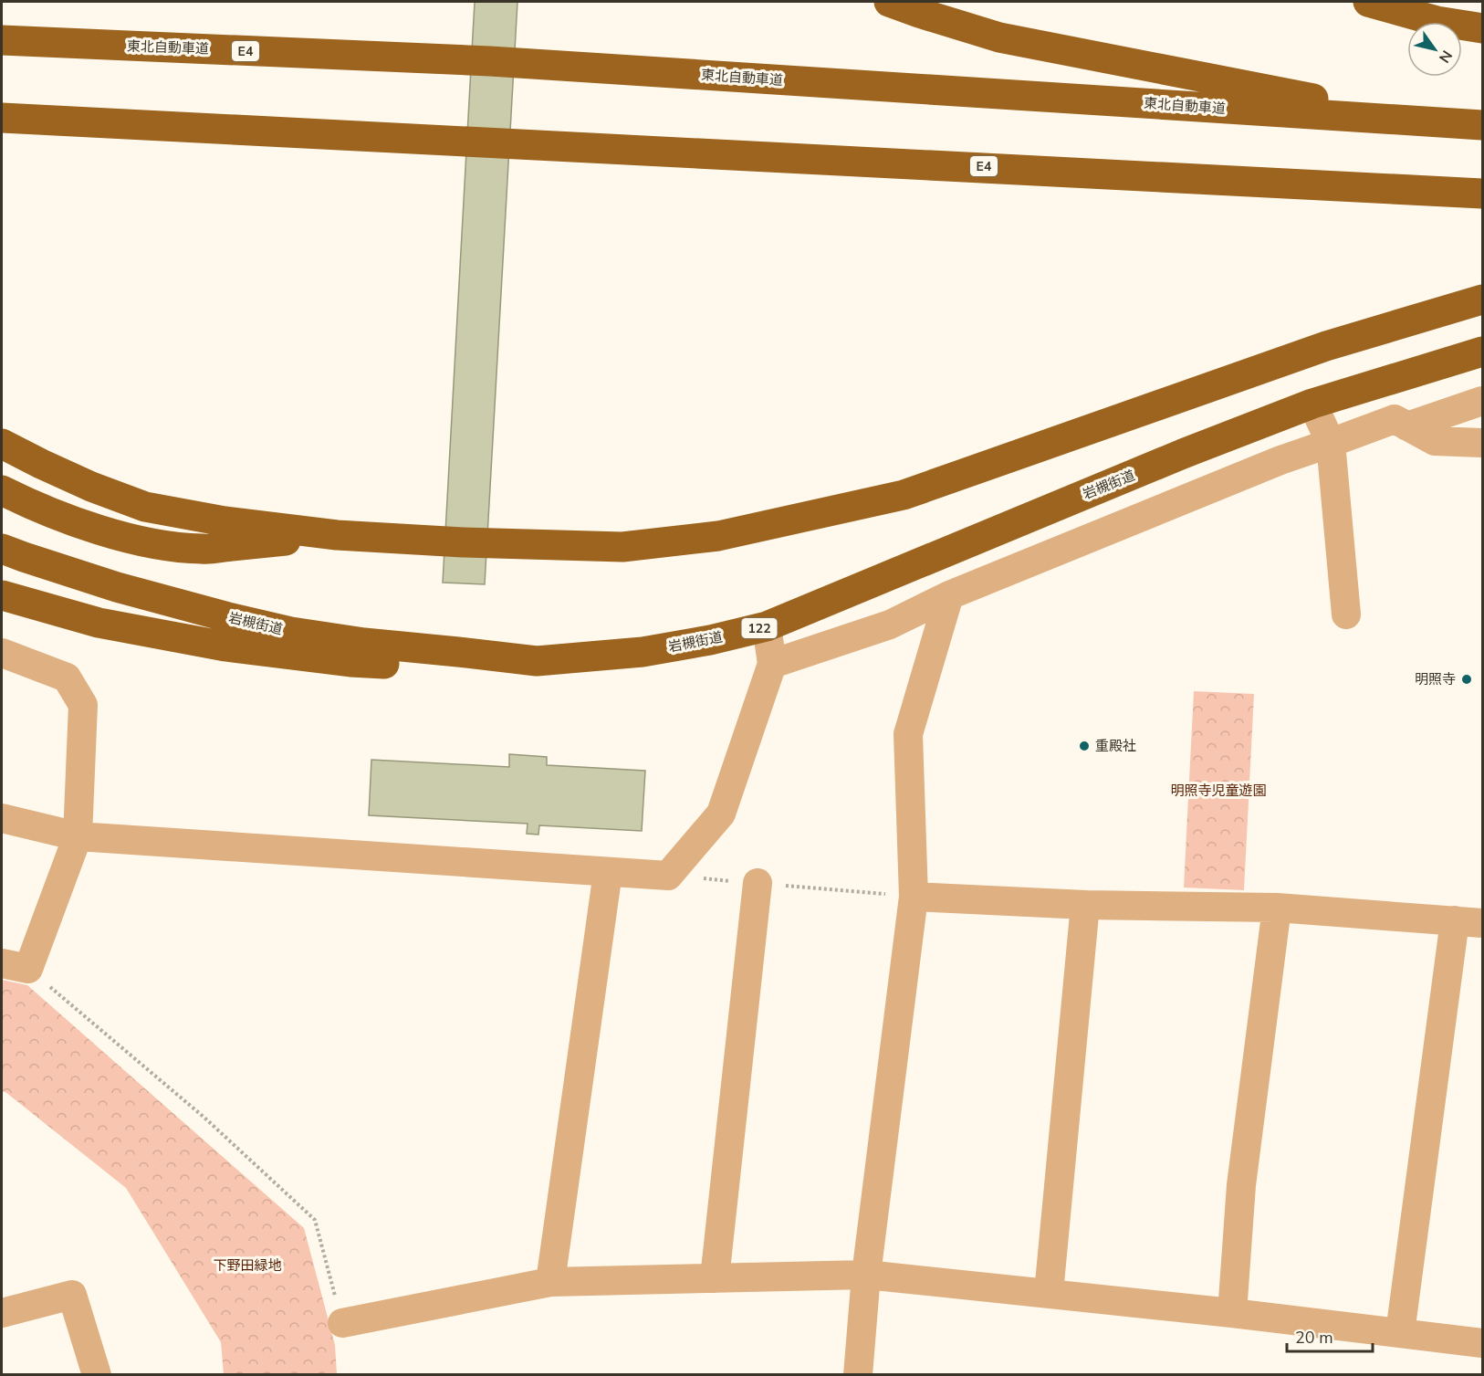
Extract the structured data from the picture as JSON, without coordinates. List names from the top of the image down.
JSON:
{
  "streets": {
    "highway": [
      "東北自動車道",
      "E4",
      "岩槻街道",
      "122"
    ]
  },
  "parks": ["明照寺児童遊園", "下野田緑地"],
  "places": ["明照寺", "重殿社"],
  "scale_bar": "20 m",
  "north": "bottom right"
}
